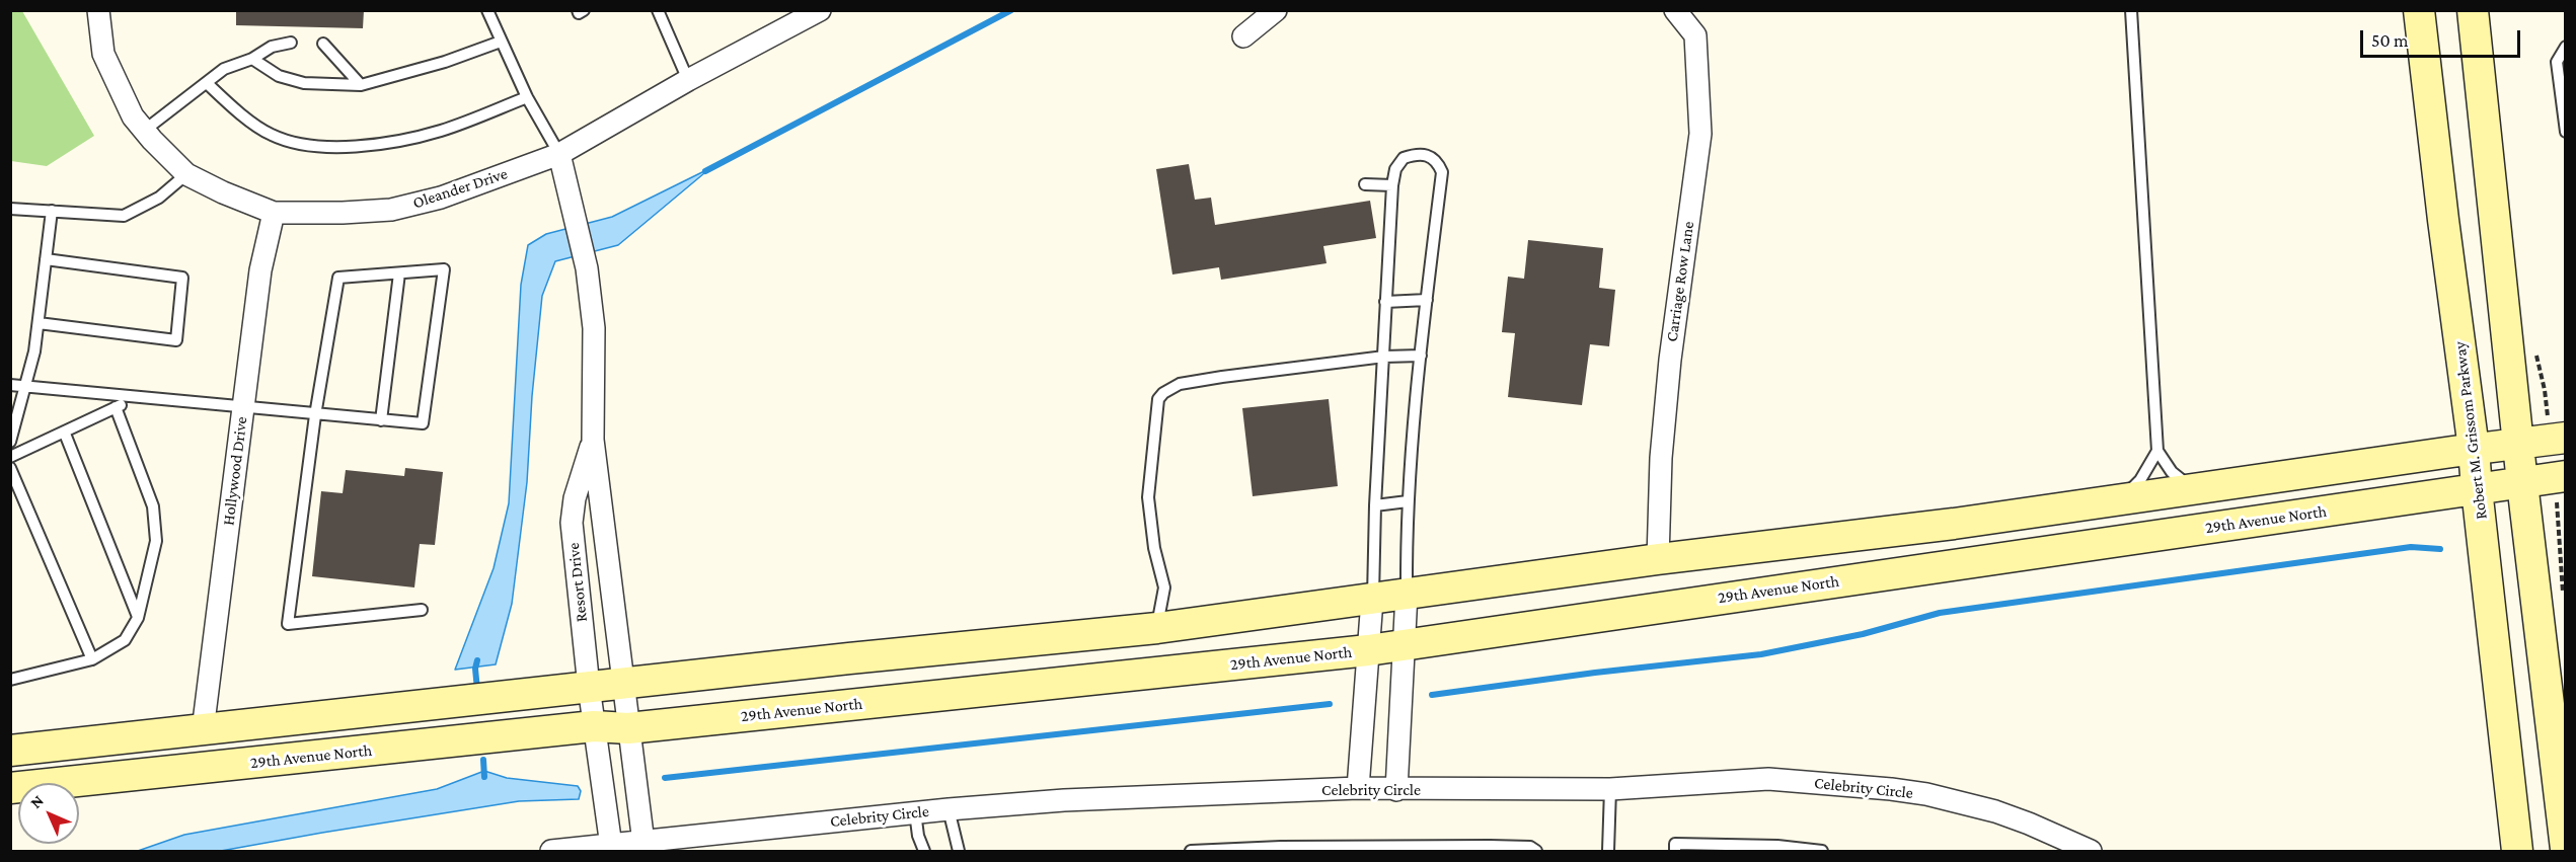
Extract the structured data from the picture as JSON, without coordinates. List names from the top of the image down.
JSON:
{
  "streets": {
    "main road": ["Robert M. Grissom Parkway", "29th Avenue North"],
    "street": [
      "Oleander Drive",
      "Carriage Row Lane",
      "Hollywood Drive",
      "Resort Drive",
      "Celebrity Circle"
    ]
  },
  "crossings": [
    ["Oleander Drive", "Hollywood Drive"],
    ["Oleander Drive", "Resort Drive"],
    ["Robert M. Grissom Parkway", "29th Avenue North"],
    ["29th Avenue North", "Resort Drive"]
  ],
  "scale_bar": "50 m",
  "north": "top left"
}
